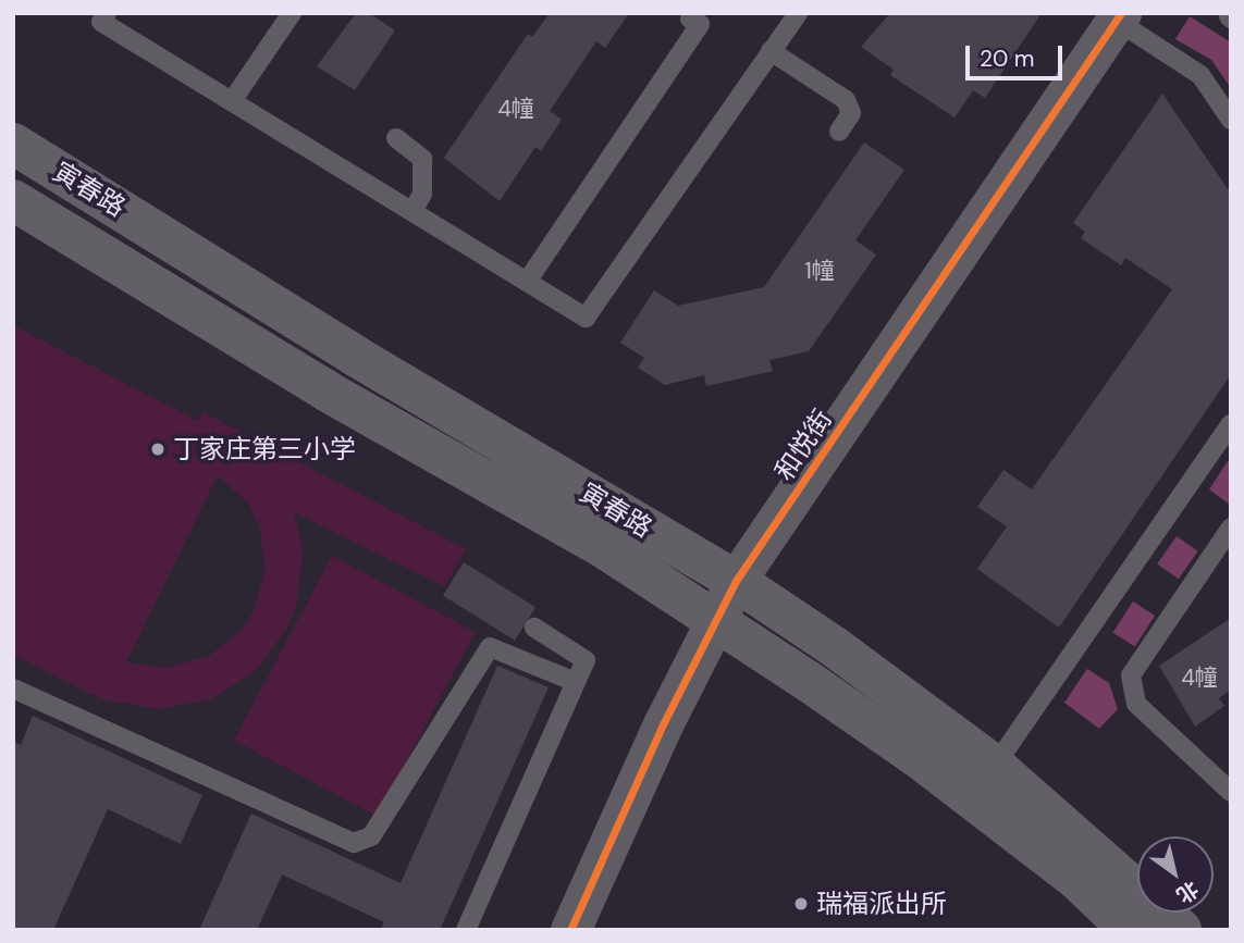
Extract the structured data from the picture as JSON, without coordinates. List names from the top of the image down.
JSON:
{
  "streets": {
    "main road": ["寅春路"],
    "street": ["和悦街"]
  },
  "crossings": [
    ["寅春路", "和悦街"]
  ],
  "places": ["丁家庄第三小学", "瑞福派出所"],
  "house_numbers": ["4幢", "1幢", "4幢"],
  "scale_bar": "20 m",
  "north": "bottom right"
}
